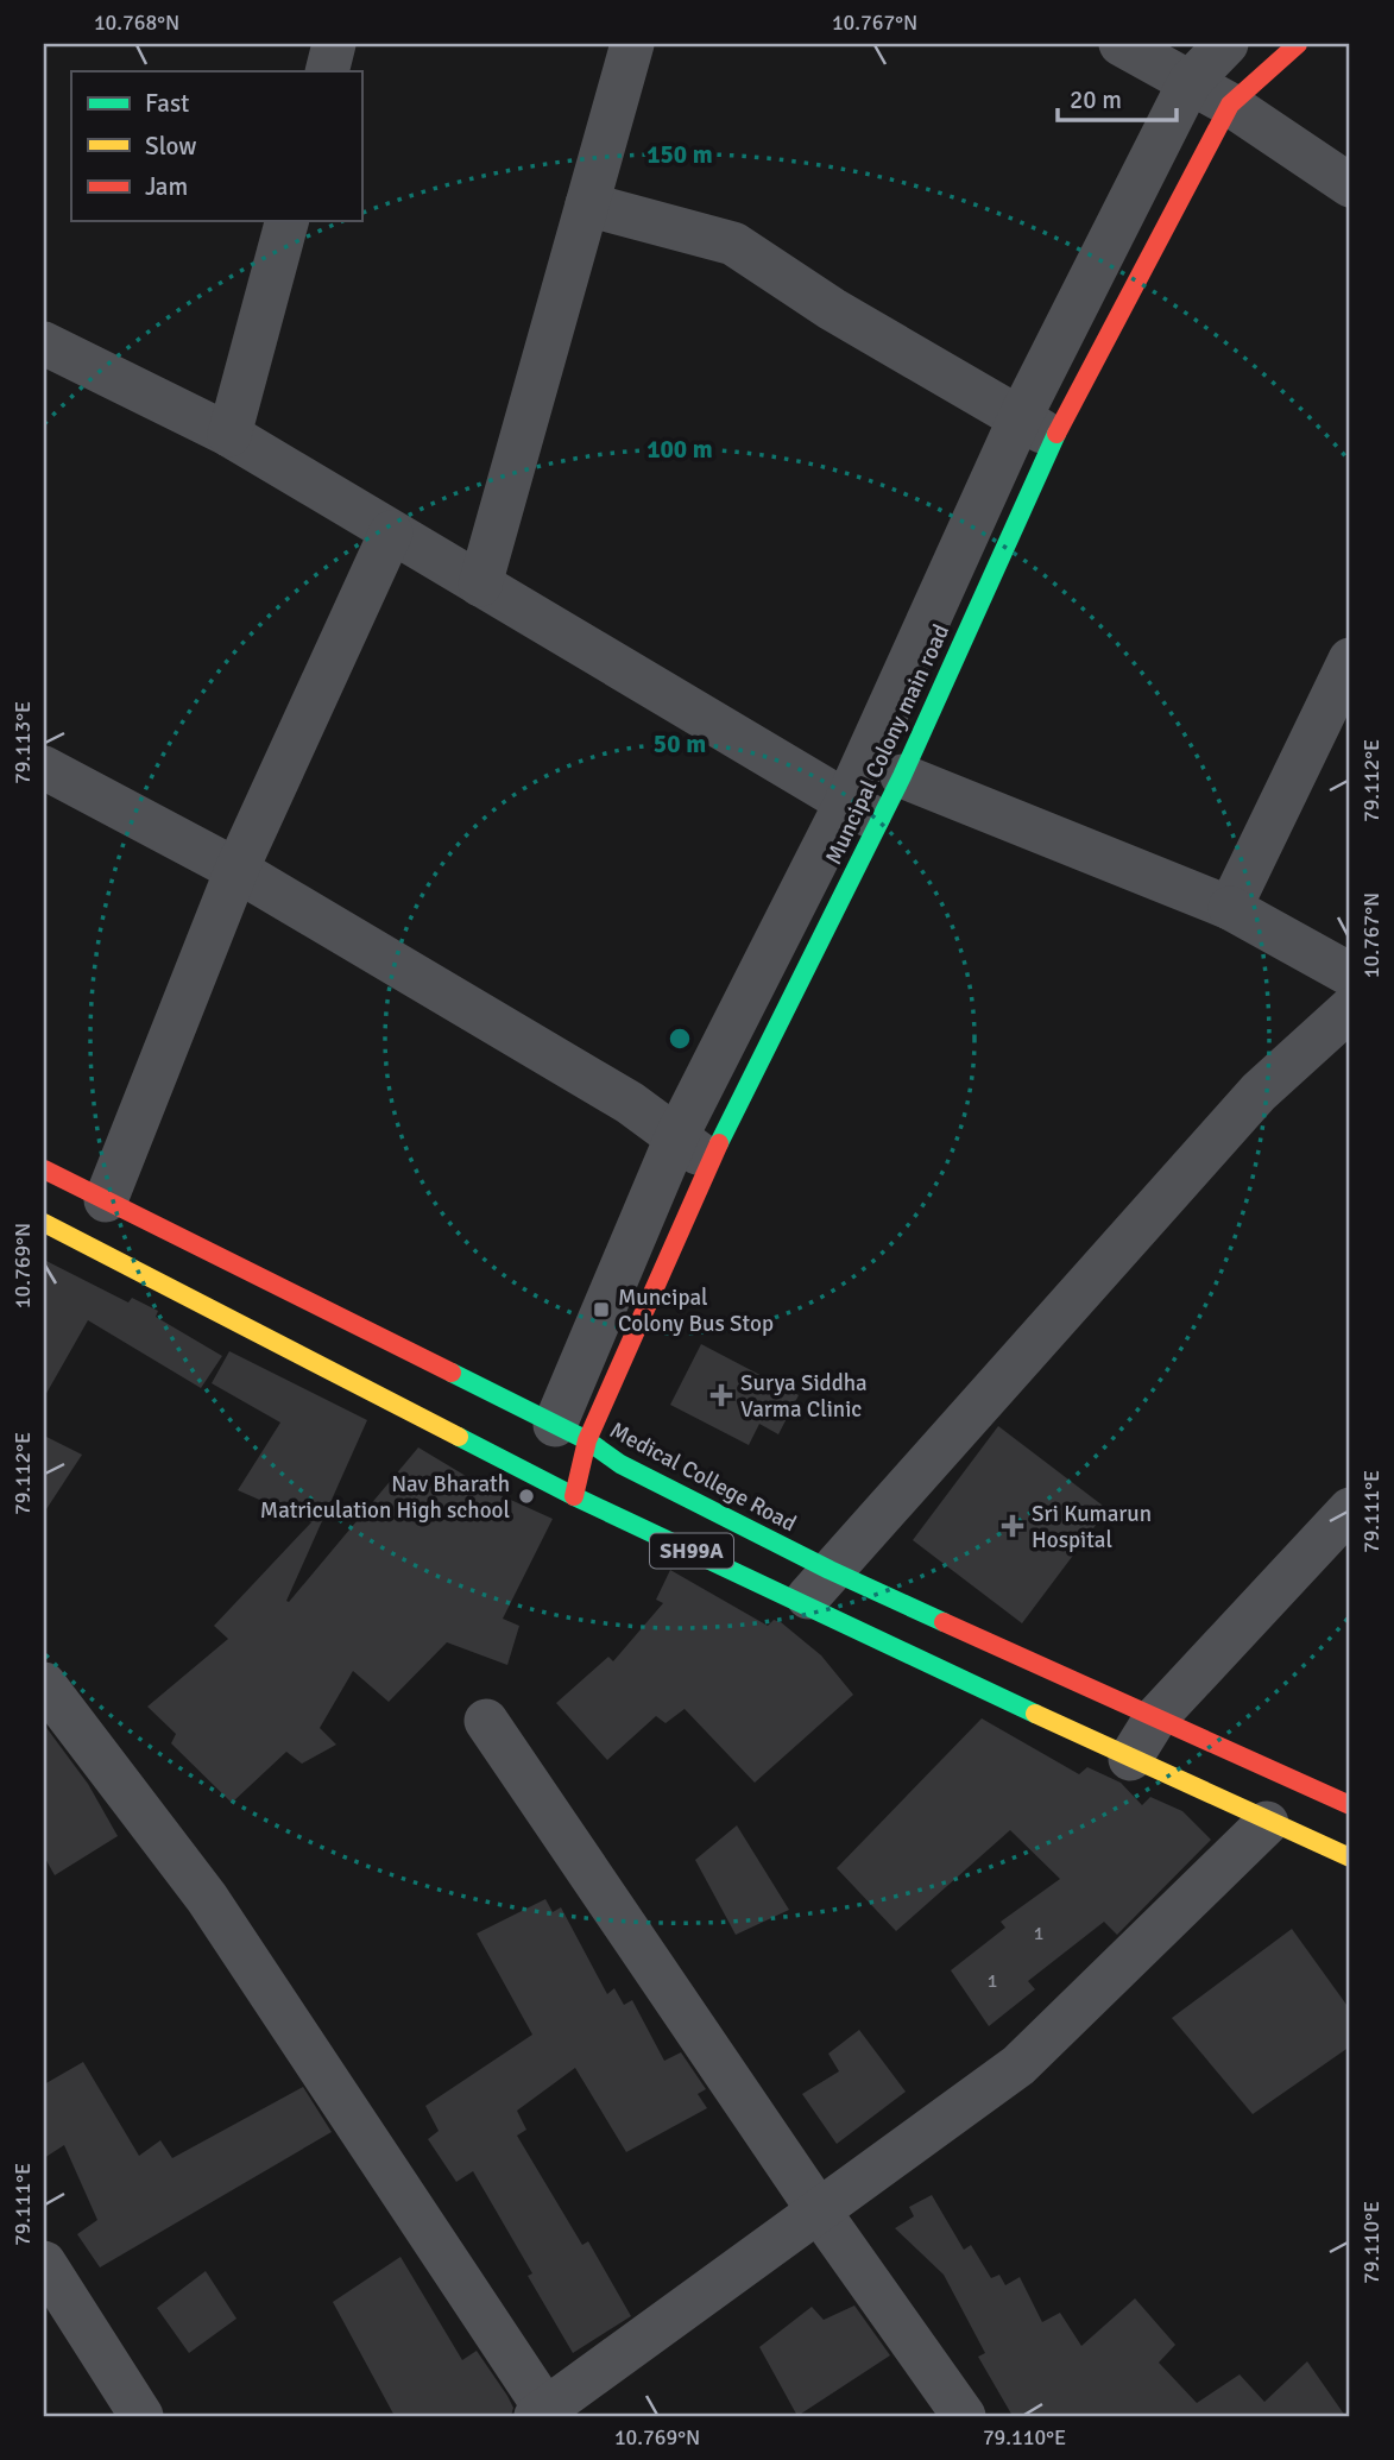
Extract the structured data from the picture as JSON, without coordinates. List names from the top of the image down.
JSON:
{
  "streets": {
    "main road": ["Muncipal Colony main road", "Medical College Road", "SH99A"]
  },
  "places": {
    "transit": ["Muncipal Colony Bus Stop"],
    "health": ["Surya Siddha Varma Clinic", "Sri Kumarun Hospital"],
    "other": ["Nav Bharath Matriculation High school"]
  },
  "house_numbers": ["1", "1"],
  "legend": ["Fast", "Slow", "Jam"],
  "scale_bar": "20 m",
  "coordinates": [
    "10.768°N",
    "10.767°N",
    "79.113°E",
    "79.112°E",
    "10.769°N",
    "79.111°E",
    "79.110°E"
  ],
  "rings": ["150 m", "100 m", "50 m"]
}
